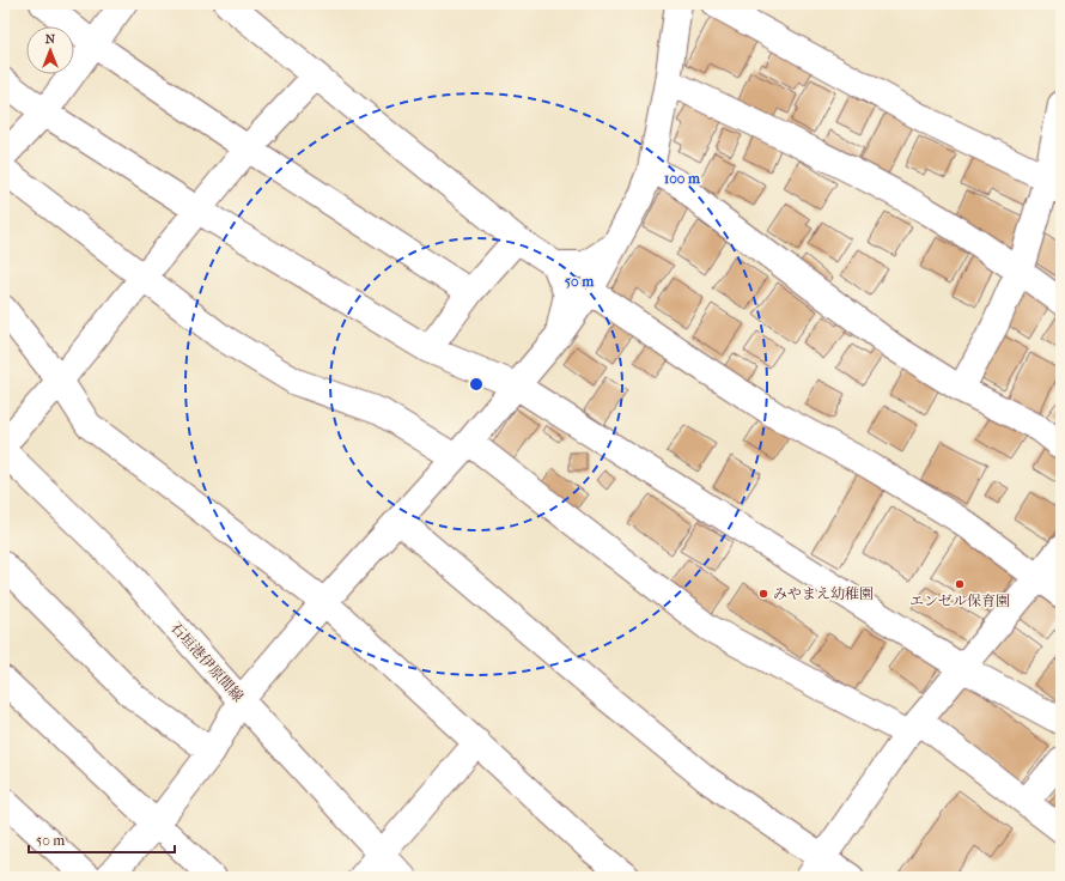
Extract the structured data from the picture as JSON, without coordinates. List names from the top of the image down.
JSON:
{
  "streets": {
    "street": ["石垣港伊原間線"]
  },
  "places": ["エンゼル保育園", "みやまえ幼稚園"],
  "scale_bar": "50 m",
  "north": "top",
  "rings": ["100 m", "50 m"]
}
